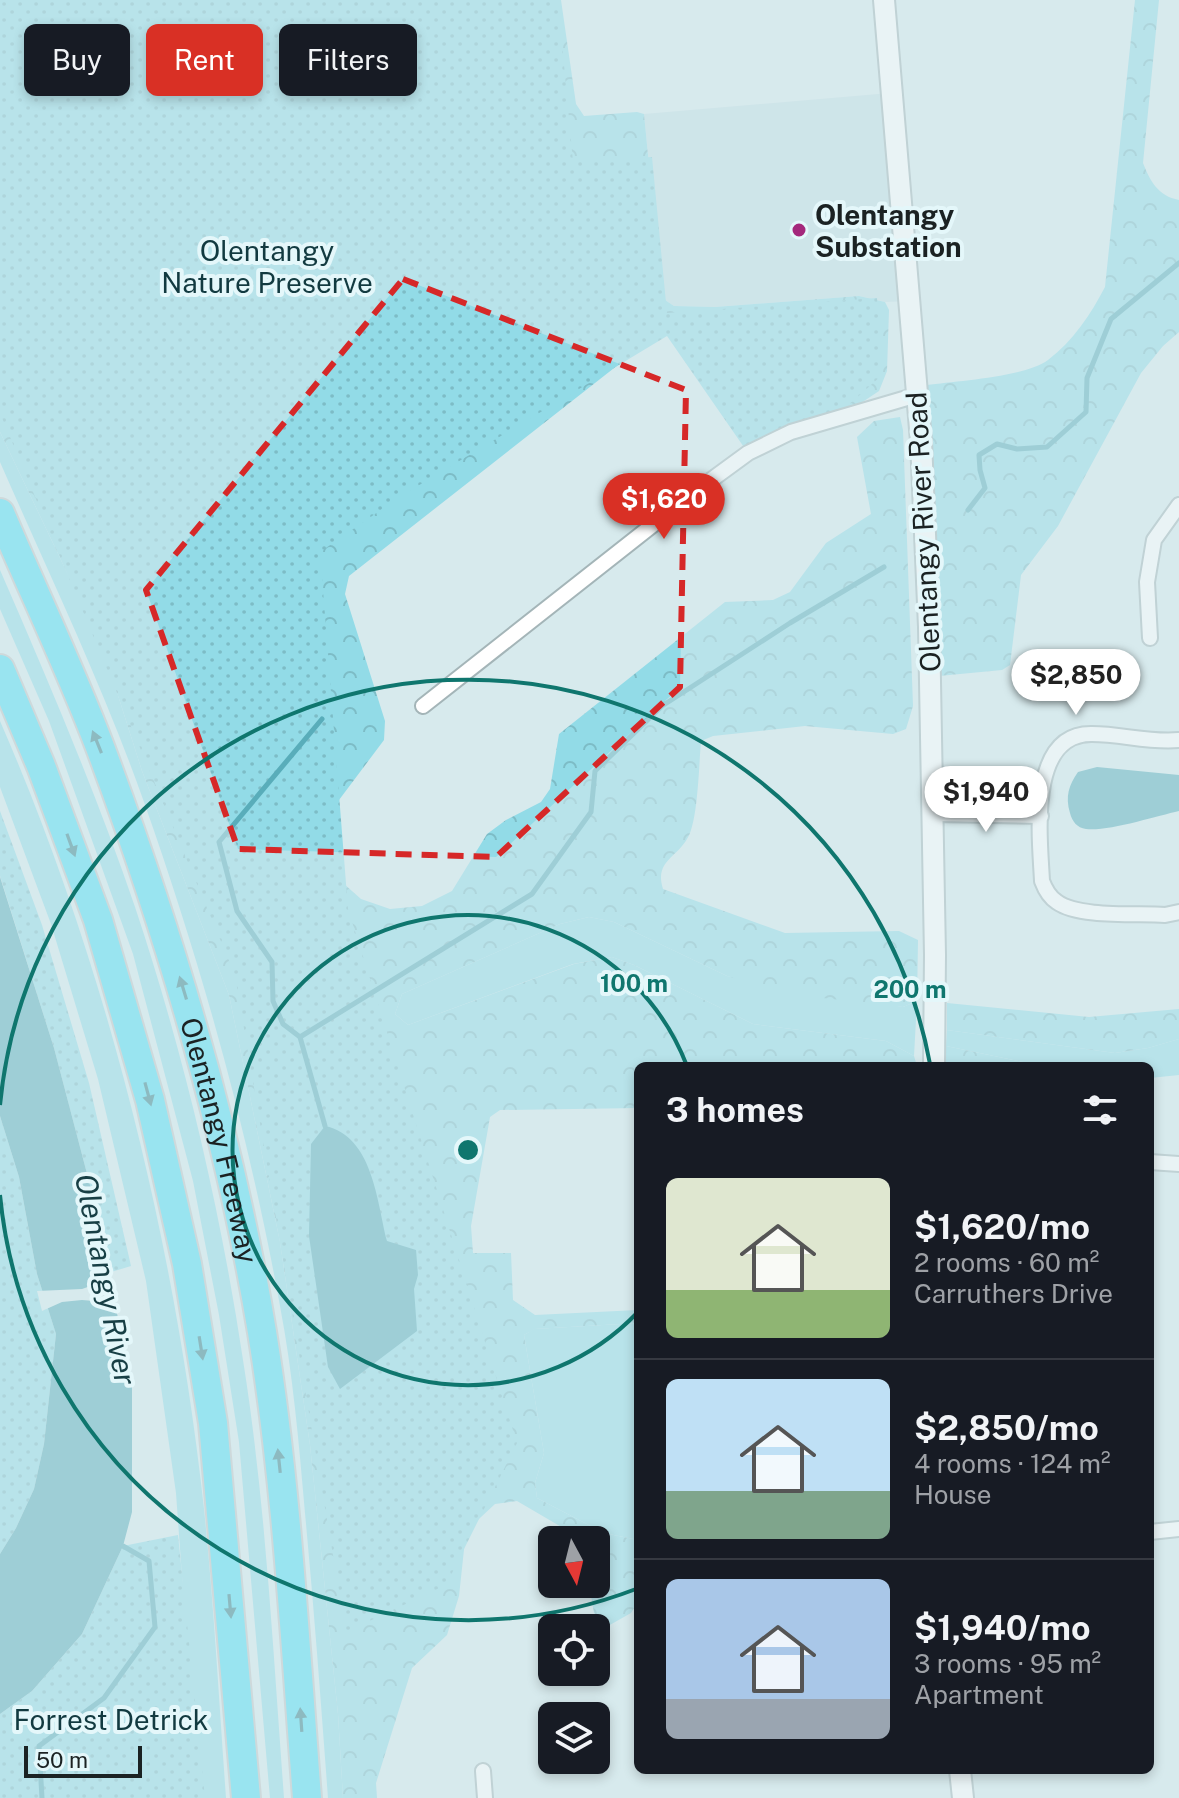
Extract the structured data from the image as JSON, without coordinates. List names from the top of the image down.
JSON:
{
  "streets": {
    "highway": ["Olentangy Freeway"],
    "main road": ["Olentangy River Road"]
  },
  "water": ["Olentangy River"],
  "parks": ["Olentangy Nature Preserve", "Forrest Detrick"],
  "places": ["Olentangy Substation"],
  "scale_bar": "50 m",
  "north": "bottom",
  "page": {
    "chip": ["Buy", "Rent", "Filters"],
    "price": ["$1,620", "$2,850", "$1,940"],
    "heading": "3 homes",
    "list": [
      {
        "name": "$1,620/mo",
        "note": "2 rooms · 60 m² · Carruthers Drive"
      },
      {
        "name": "$2,850/mo",
        "note": "4 rooms · 124 m² · House"
      },
      {
        "name": "$1,940/mo",
        "note": "3 rooms · 95 m² · Apartment"
      }
    ],
    "scale": "50 m"
  },
  "rings": ["100 m", "200 m"]
}
